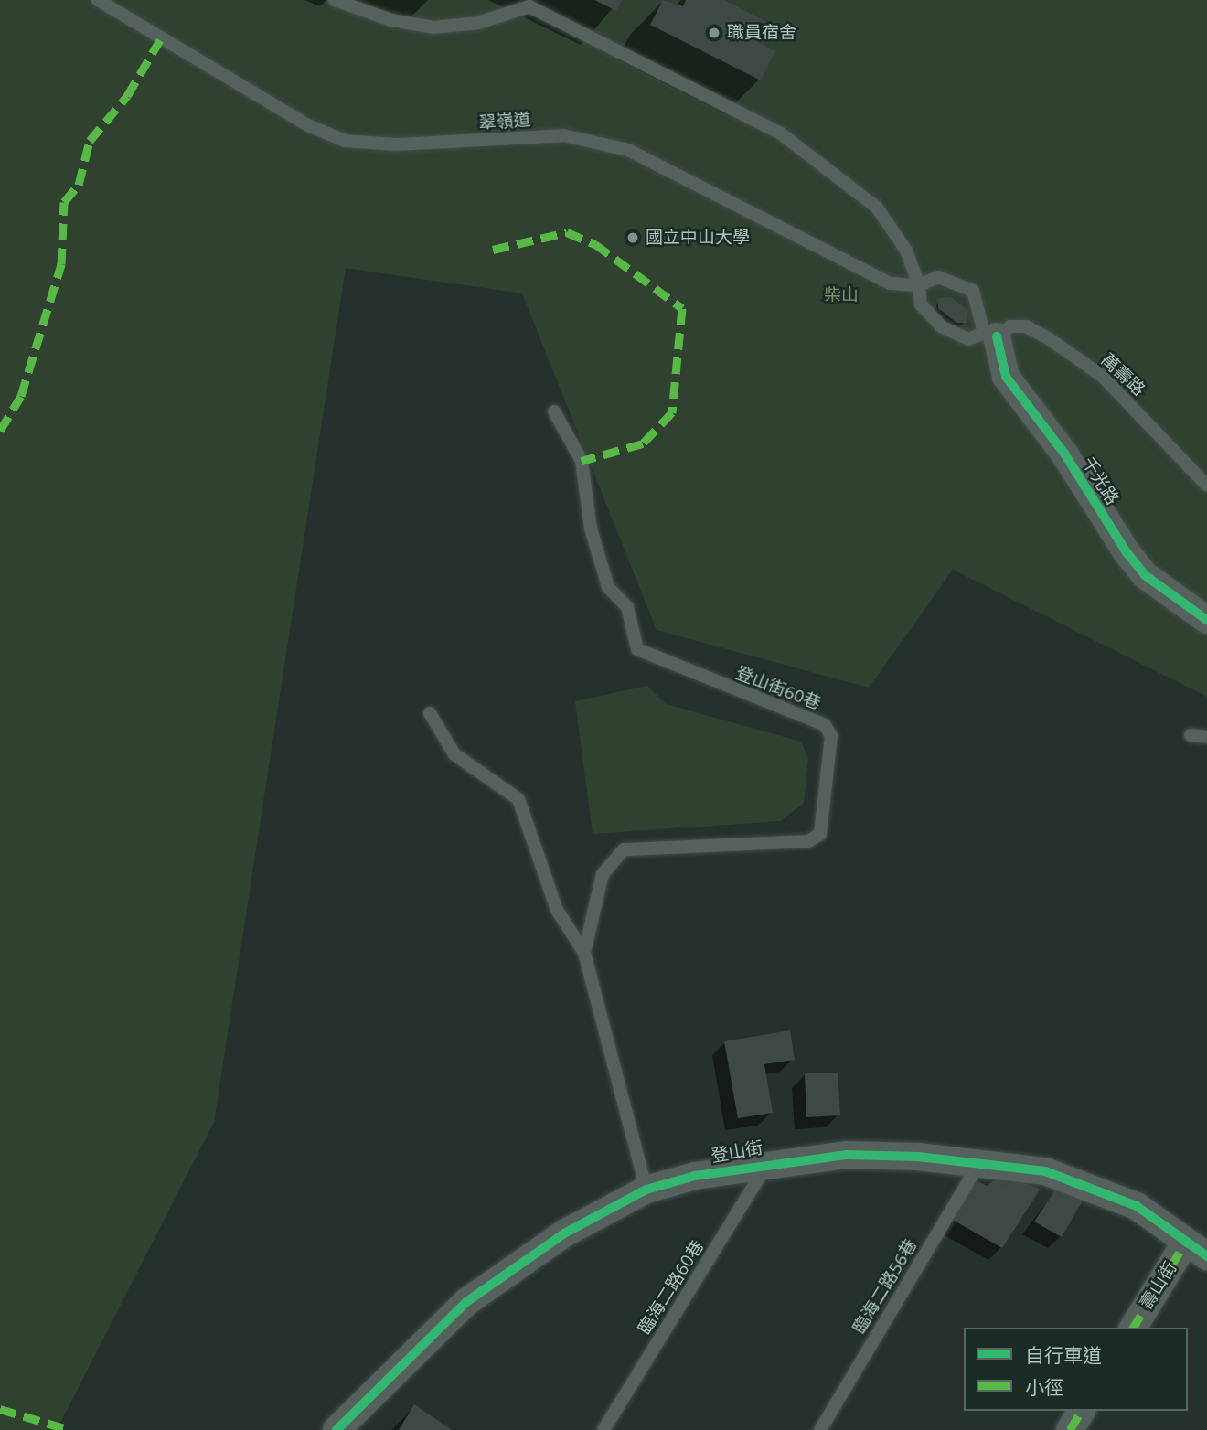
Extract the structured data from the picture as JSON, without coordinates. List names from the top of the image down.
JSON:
{
  "streets": {
    "street": ["千光路", "登山街", "壽山街"],
    "lane": [
      "翠嶺道",
      "萬壽路",
      "登山街60巷",
      "臨海二路56巷",
      "臨海二路60巷"
    ]
  },
  "crossings": [
    ["翠嶺道", "萬壽路"],
    ["翠嶺道", "千光路"],
    ["萬壽路", "千光路"],
    ["登山街60巷", "登山街"],
    ["登山街", "壽山街"],
    ["登山街", "臨海二路56巷"],
    ["登山街", "臨海二路60巷"]
  ],
  "parks": ["柴山"],
  "places": ["職員宿舍", "國立中山大學"],
  "legend": ["自行車道", "小徑"]
}
